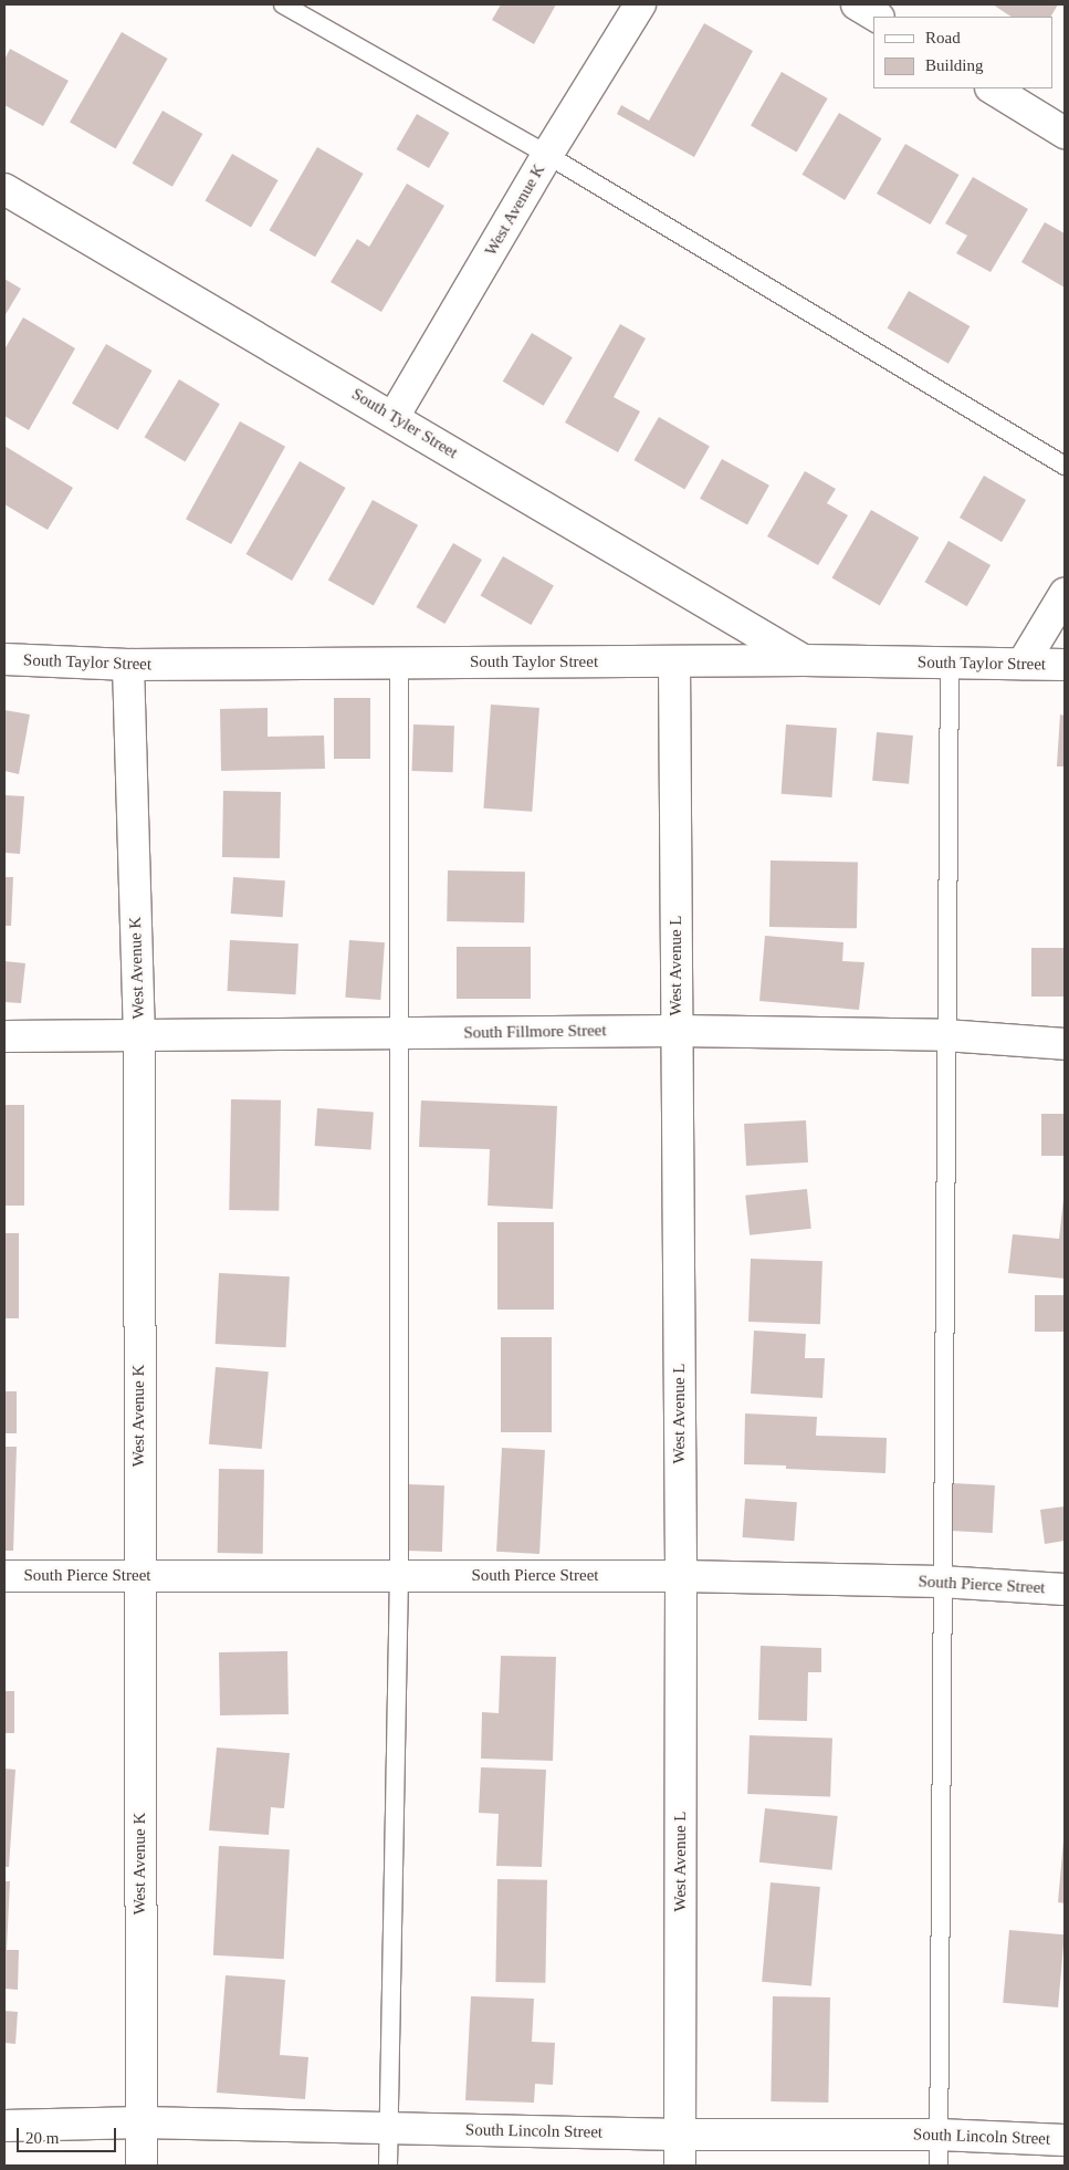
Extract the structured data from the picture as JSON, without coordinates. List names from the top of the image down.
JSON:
{
  "streets": {
    "street": [
      "West Avenue K",
      "South Tyler Street",
      "South Taylor Street",
      "West Avenue L",
      "South Fillmore Street",
      "South Pierce Street",
      "South Lincoln Street"
    ]
  },
  "crossings": [
    ["West Avenue K", "South Tyler Street"],
    ["West Avenue K", "South Taylor Street"],
    ["West Avenue K", "South Fillmore Street"],
    ["West Avenue K", "South Pierce Street"],
    ["West Avenue K", "South Lincoln Street"],
    ["South Tyler Street", "South Taylor Street"],
    ["South Taylor Street", "West Avenue L"],
    ["West Avenue L", "South Fillmore Street"],
    ["West Avenue L", "South Pierce Street"],
    ["West Avenue L", "South Lincoln Street"]
  ],
  "legend": ["Road", "Building"],
  "scale_bar": "20 m"
}
